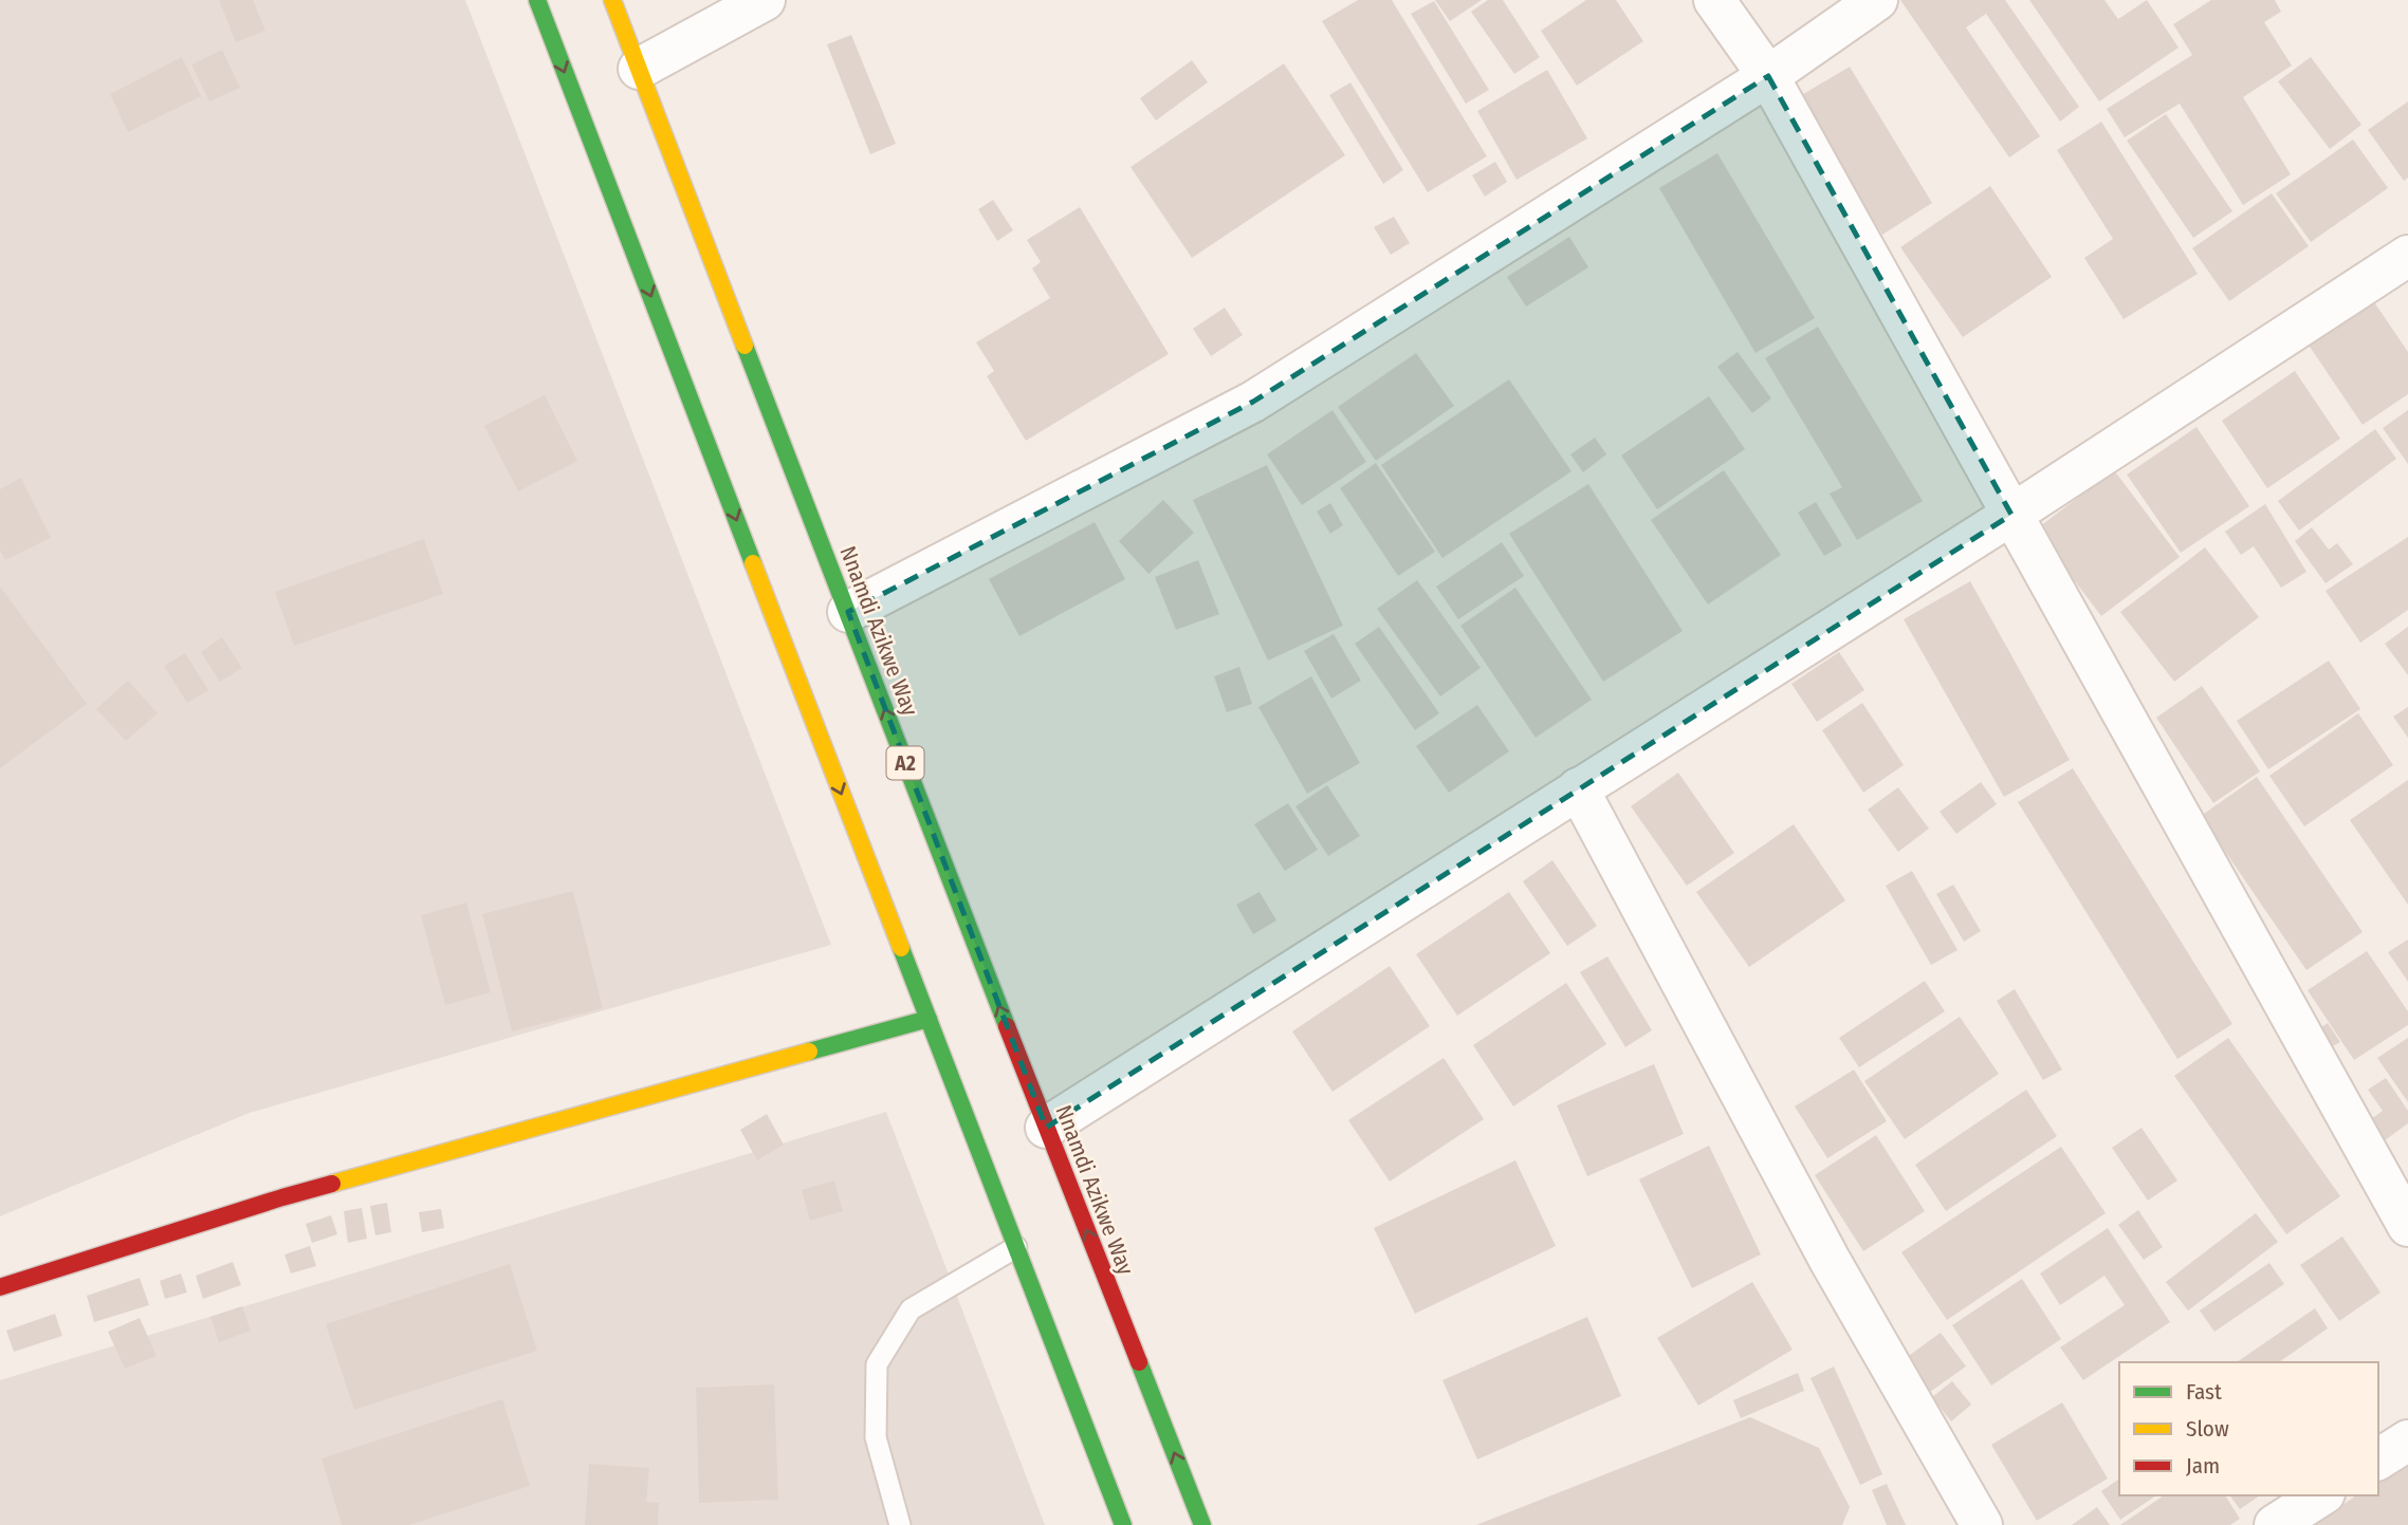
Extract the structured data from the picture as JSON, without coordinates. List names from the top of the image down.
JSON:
{
  "streets": {
    "main road": ["Nnamdi Azikwe Way", "A2"]
  },
  "legend": ["Fast", "Slow", "Jam"]
}
